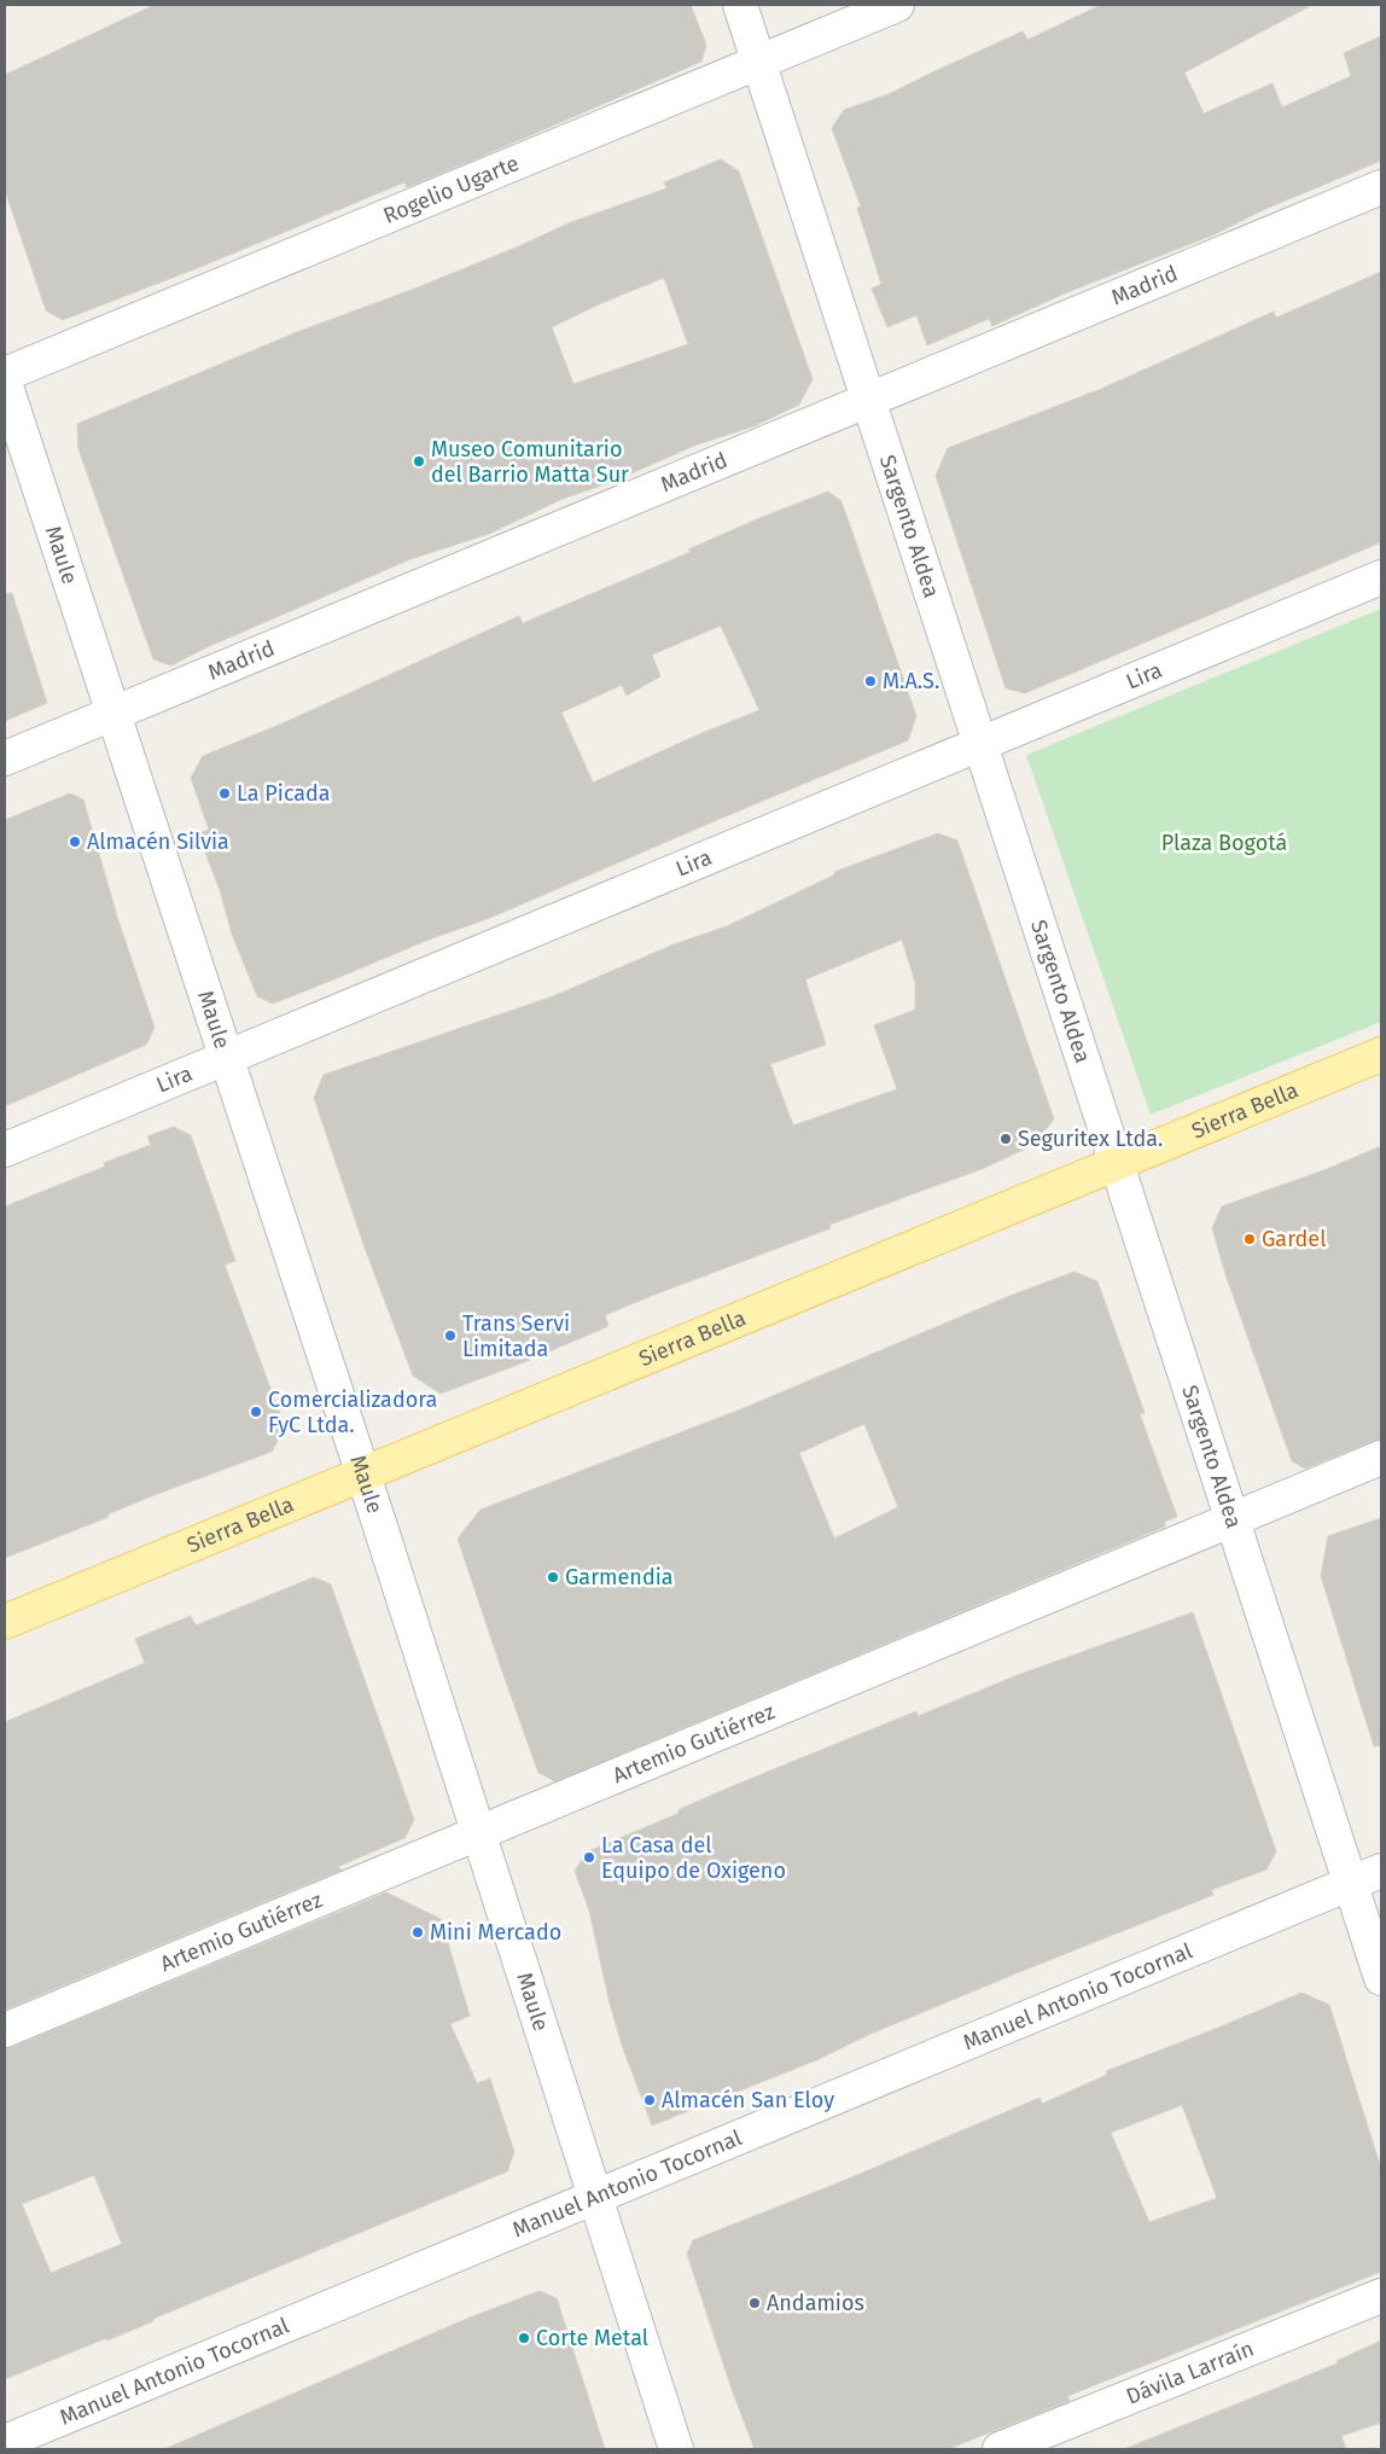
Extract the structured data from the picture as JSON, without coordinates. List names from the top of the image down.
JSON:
{
  "streets": {
    "main road": ["Sierra Bella"],
    "street": [
      "Rogelio Ugarte",
      "Madrid",
      "Sargento Aldea",
      "Maule",
      "Lira",
      "Artemio Gutiérrez",
      "Manuel Antonio Tocornal",
      "Dávila Larraín"
    ]
  },
  "crossings": [
    ["Rogelio Ugarte", "Sargento Aldea"],
    ["Madrid", "Sargento Aldea"],
    ["Madrid", "Maule"],
    ["Sargento Aldea", "Lira"],
    ["Sargento Aldea", "Sierra Bella"],
    ["Sargento Aldea", "Artemio Gutiérrez"],
    ["Sargento Aldea", "Manuel Antonio Tocornal"],
    ["Maule", "Lira"],
    ["Maule", "Sierra Bella"],
    ["Maule", "Artemio Gutiérrez"],
    ["Maule", "Manuel Antonio Tocornal"]
  ],
  "parks": ["Plaza Bogotá"],
  "places": [
    "Museo Comunitario del Barrio Matta Sur",
    "M.A.S.",
    "La Picada",
    "Almacén Silvia",
    "Seguritex Ltda.",
    "Gardel",
    "Trans Servi Limitada",
    "Comercializadora FyC Ltda.",
    "Garmendia",
    "La Casa del Equipo de Oxigeno",
    "Mini Mercado",
    "Almacén San Eloy",
    "Andamios",
    "Corte Metal"
  ]
}
